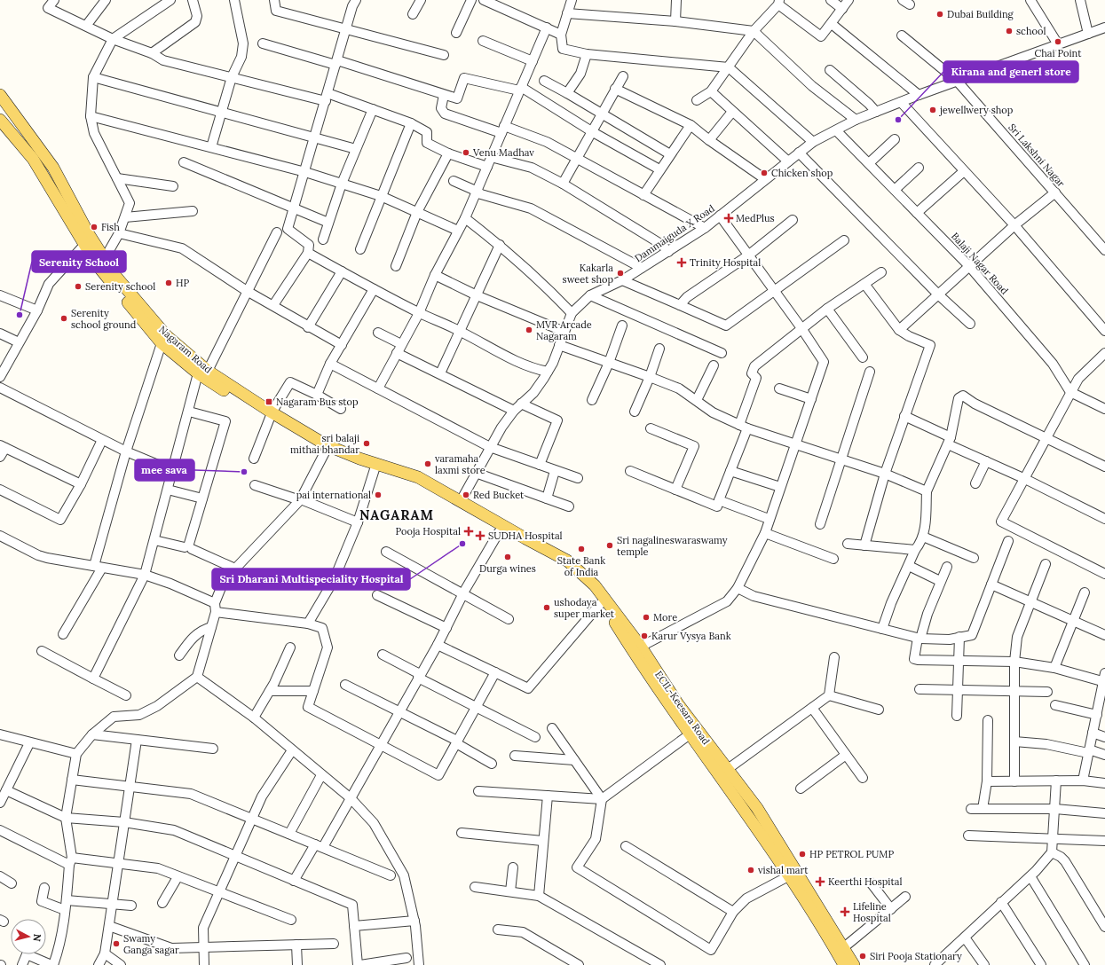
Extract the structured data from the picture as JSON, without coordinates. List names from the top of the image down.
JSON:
{
  "streets": {
    "main road": ["Nagaram Road", "ECIL-Keesara Road"],
    "street": ["Sri Lakshni Nagar", "Dammaiguda X Road", "Balaji Nagar Road"]
  },
  "crossings": [
    ["Sri Lakshni Nagar", "Dammaiguda X Road"],
    ["Dammaiguda X Road", "Balaji Nagar Road"],
    ["Dammaiguda X Road", "Nagaram Road"],
    ["Dammaiguda X Road", "ECIL-Keesara Road"],
    ["Nagaram Road", "ECIL-Keesara Road"]
  ],
  "districts": ["NAGARAM"],
  "places": {
    "other": [
      "Dubai Building",
      "school",
      "Chai Point",
      "jewellwery shop",
      "Kirana and generl store",
      "Venu Madhav",
      "Chicken shop",
      "Fish",
      "Kakarla sweet shop",
      "HP",
      "Serenity school",
      "Serenity School",
      "Serenity school ground",
      "MVR Arcade Nagaram",
      "sri balaji mithai bhandar",
      "varamaha laxmi store",
      "mee sava",
      "pai international",
      "Red Bucket",
      "Sri Dharani Multispeciality Hospital",
      "Sri nagalineswaraswamy temple",
      "State Bank of India",
      "Durga wines",
      "ushodaya super market",
      "More",
      "Karur Vysya Bank",
      "HP PETROL PUMP",
      "vishal mart",
      "Swamy Ganga sagar",
      "Siri Pooja Stationary"
    ],
    "health": [
      "MedPlus",
      "Trinity Hospital",
      "Pooja Hospital",
      "SUDHA Hospital",
      "Keerthi Hospital",
      "Lifeline Hospital"
    ],
    "transit": ["Nagaram Bus stop"]
  },
  "north": "right"
}
